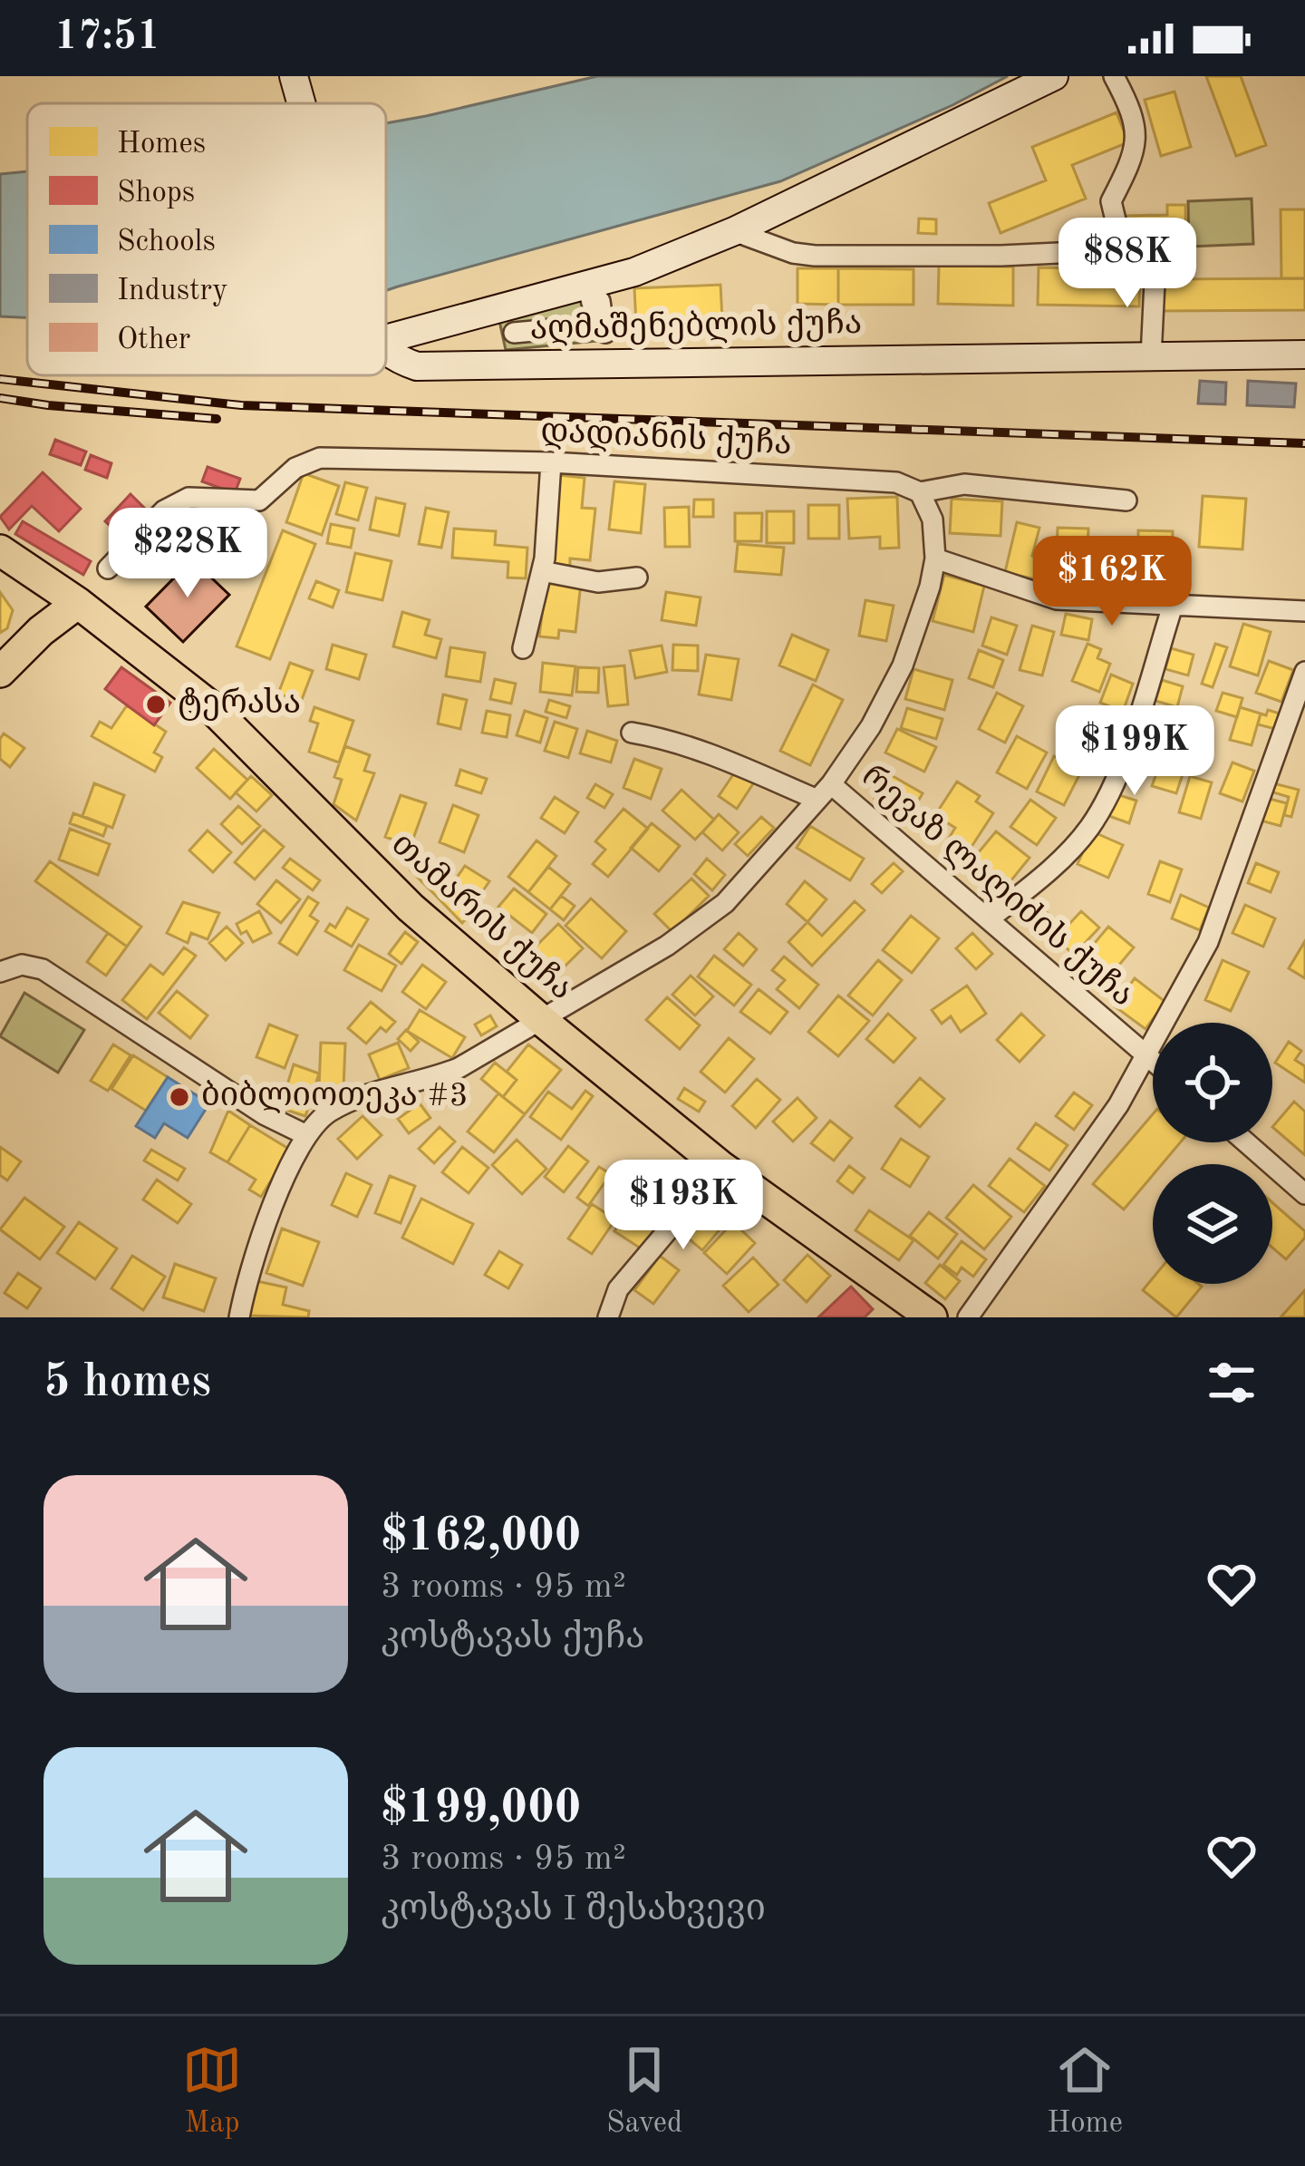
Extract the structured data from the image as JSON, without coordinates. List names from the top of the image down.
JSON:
{
  "streets": {
    "main road": ["აღმაშენებლის ქუჩა", "თამარის ქუჩა"],
    "street": ["დადიანის ქუჩა", "რევაზ ლაღიძის ქუჩა"]
  },
  "places": ["ტერასა", "ბიბლიოთეკა #3"],
  "legend": [
    "Homes",
    "Shops",
    "Schools",
    "Industry",
    "Other"
  ],
  "page": {
    "status": "17:51",
    "price": [
      "$88K",
      "$228K",
      "$162K",
      "$199K",
      "$193K"
    ],
    "heading": "5 homes",
    "list": [
      {
        "name": "$162,000",
        "note": "3 rooms · 95 m² · კოსტავას ქუჩა"
      },
      {
        "name": "$199,000",
        "note": "3 rooms · 95 m² · კოსტავას I შესახვევი"
      }
    ],
    "tabs": ["Map", "Saved", "Home"]
  }
}
